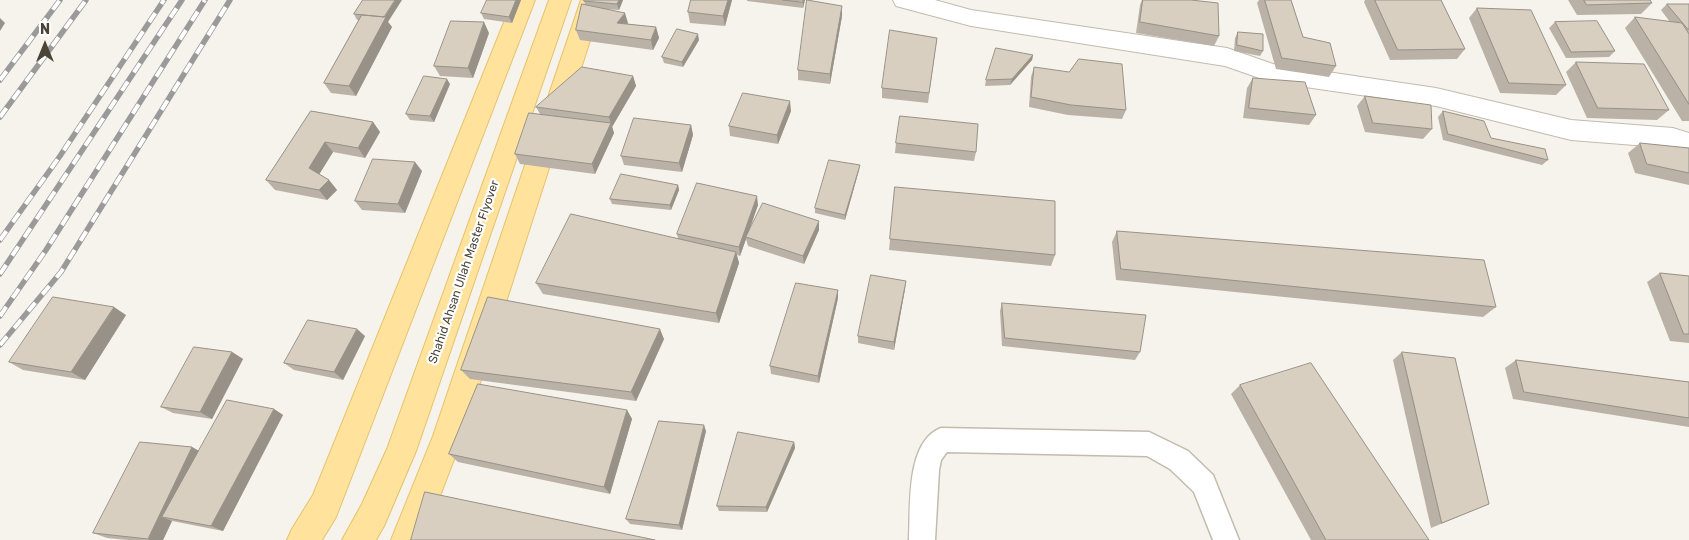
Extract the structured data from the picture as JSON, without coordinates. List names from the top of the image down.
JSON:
{
  "streets": {
    "main road": ["Shahid Ahsan Ullah Master Flyover"]
  },
  "north": "top"
}
